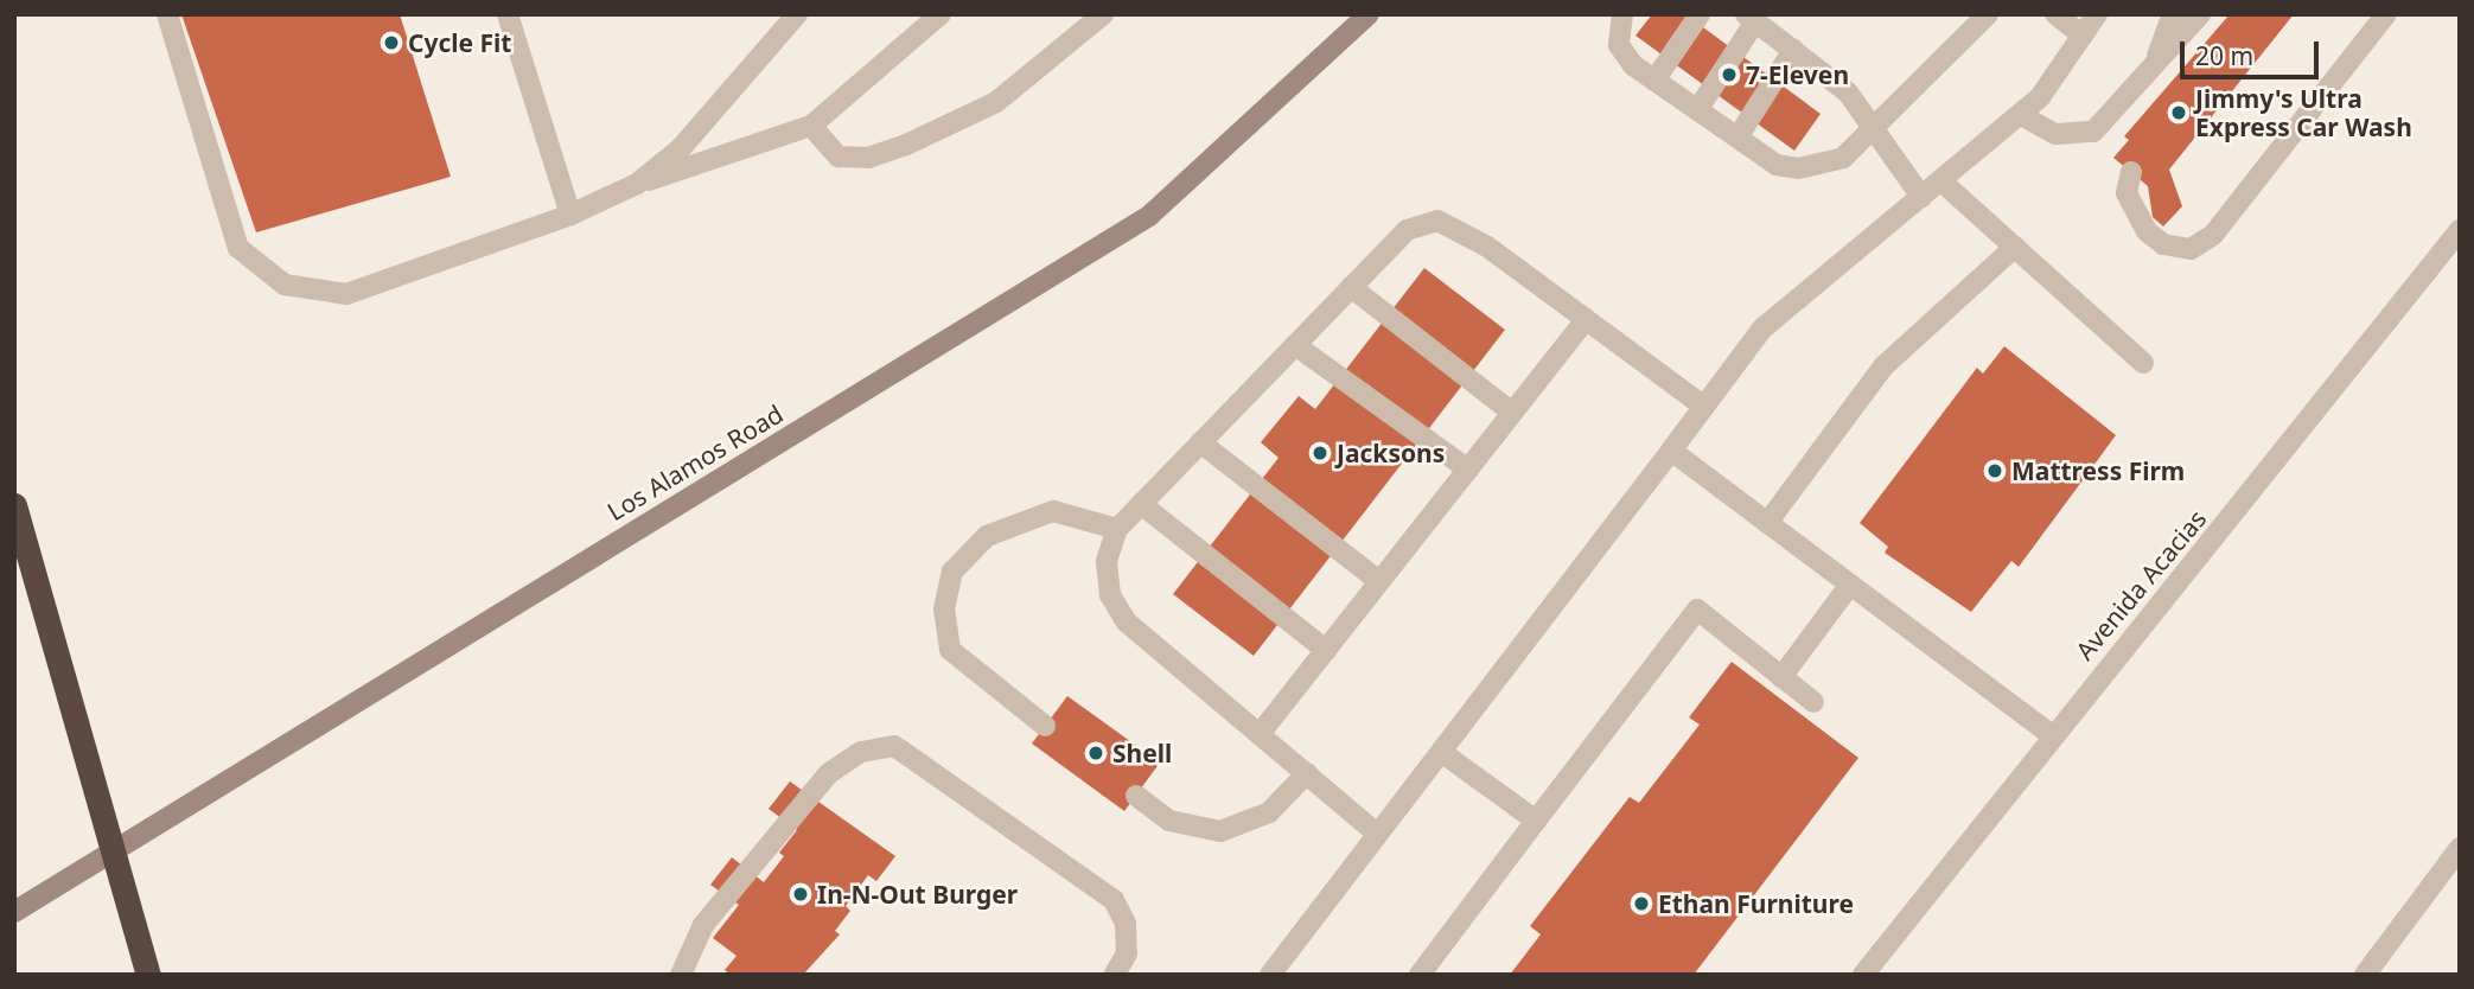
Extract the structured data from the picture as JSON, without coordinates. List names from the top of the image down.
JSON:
{
  "streets": {
    "main road": ["Los Alamos Road"],
    "street": ["Avenida Acacias"]
  },
  "places": [
    "Cycle Fit",
    "7-Eleven",
    "Jimmy's Ultra Express Car Wash",
    "Jacksons",
    "Mattress Firm",
    "Shell",
    "In-N-Out Burger",
    "Ethan Furniture"
  ],
  "scale_bar": "20 m"
}
